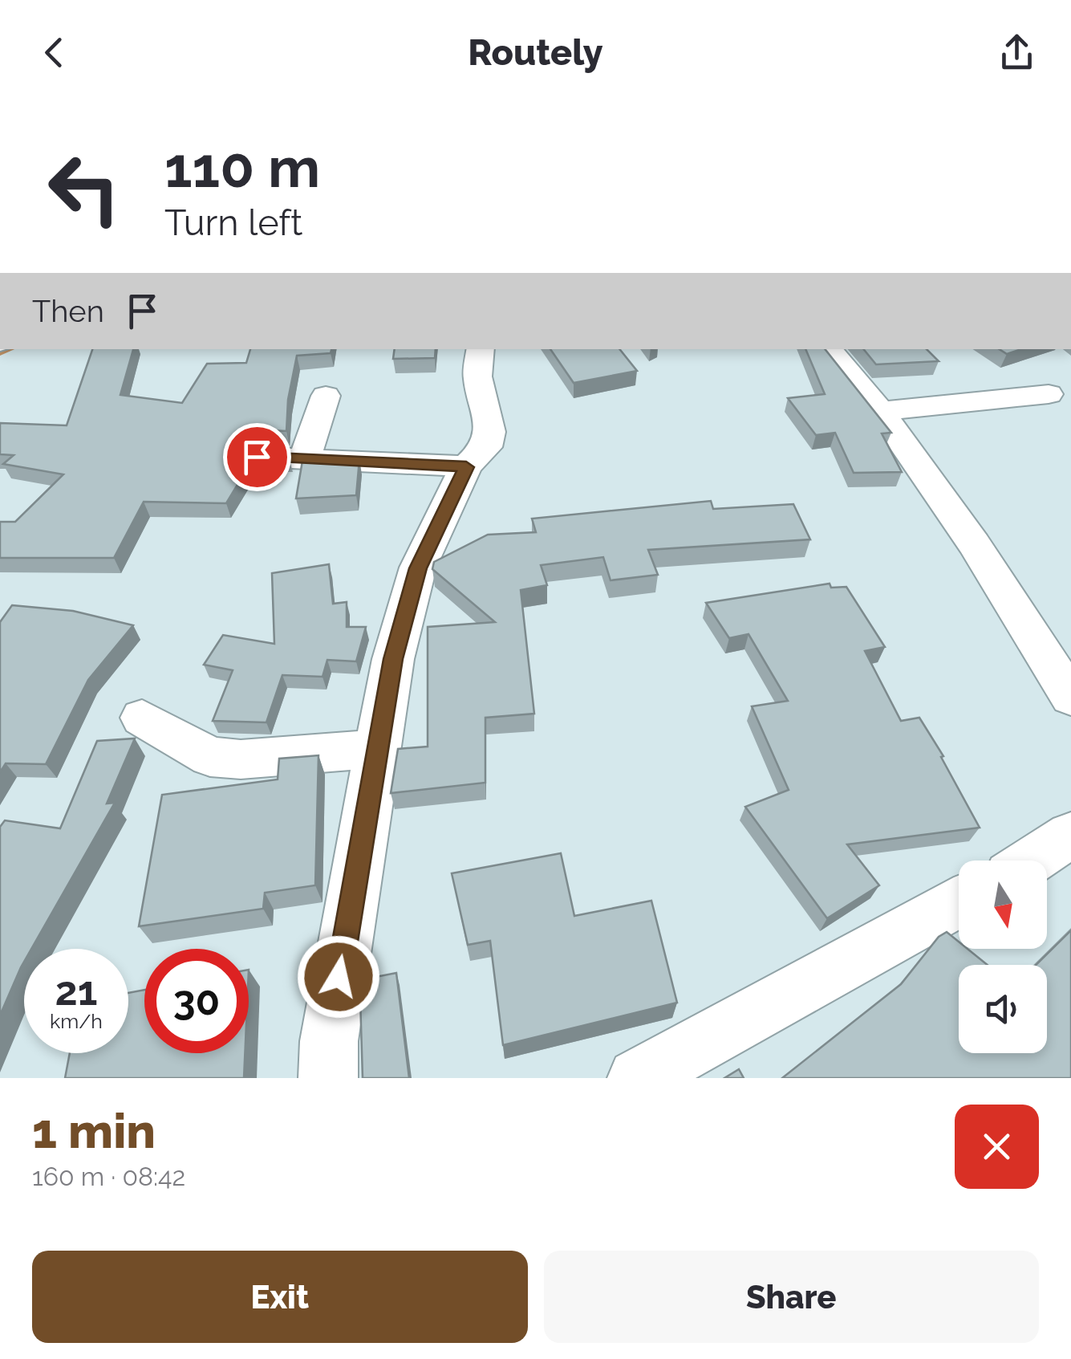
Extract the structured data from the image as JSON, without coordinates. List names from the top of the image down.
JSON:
{
  "north": "bottom",
  "page": {
    "header": "Routely",
    "turn": ["110 m", "Turn left"],
    "then": "Then",
    "speed": "21 km/h",
    "limit": "30",
    "heading": ["1 min", "160 m · 08:42"],
    "buttons": ["Exit", "Share"]
  }
}
